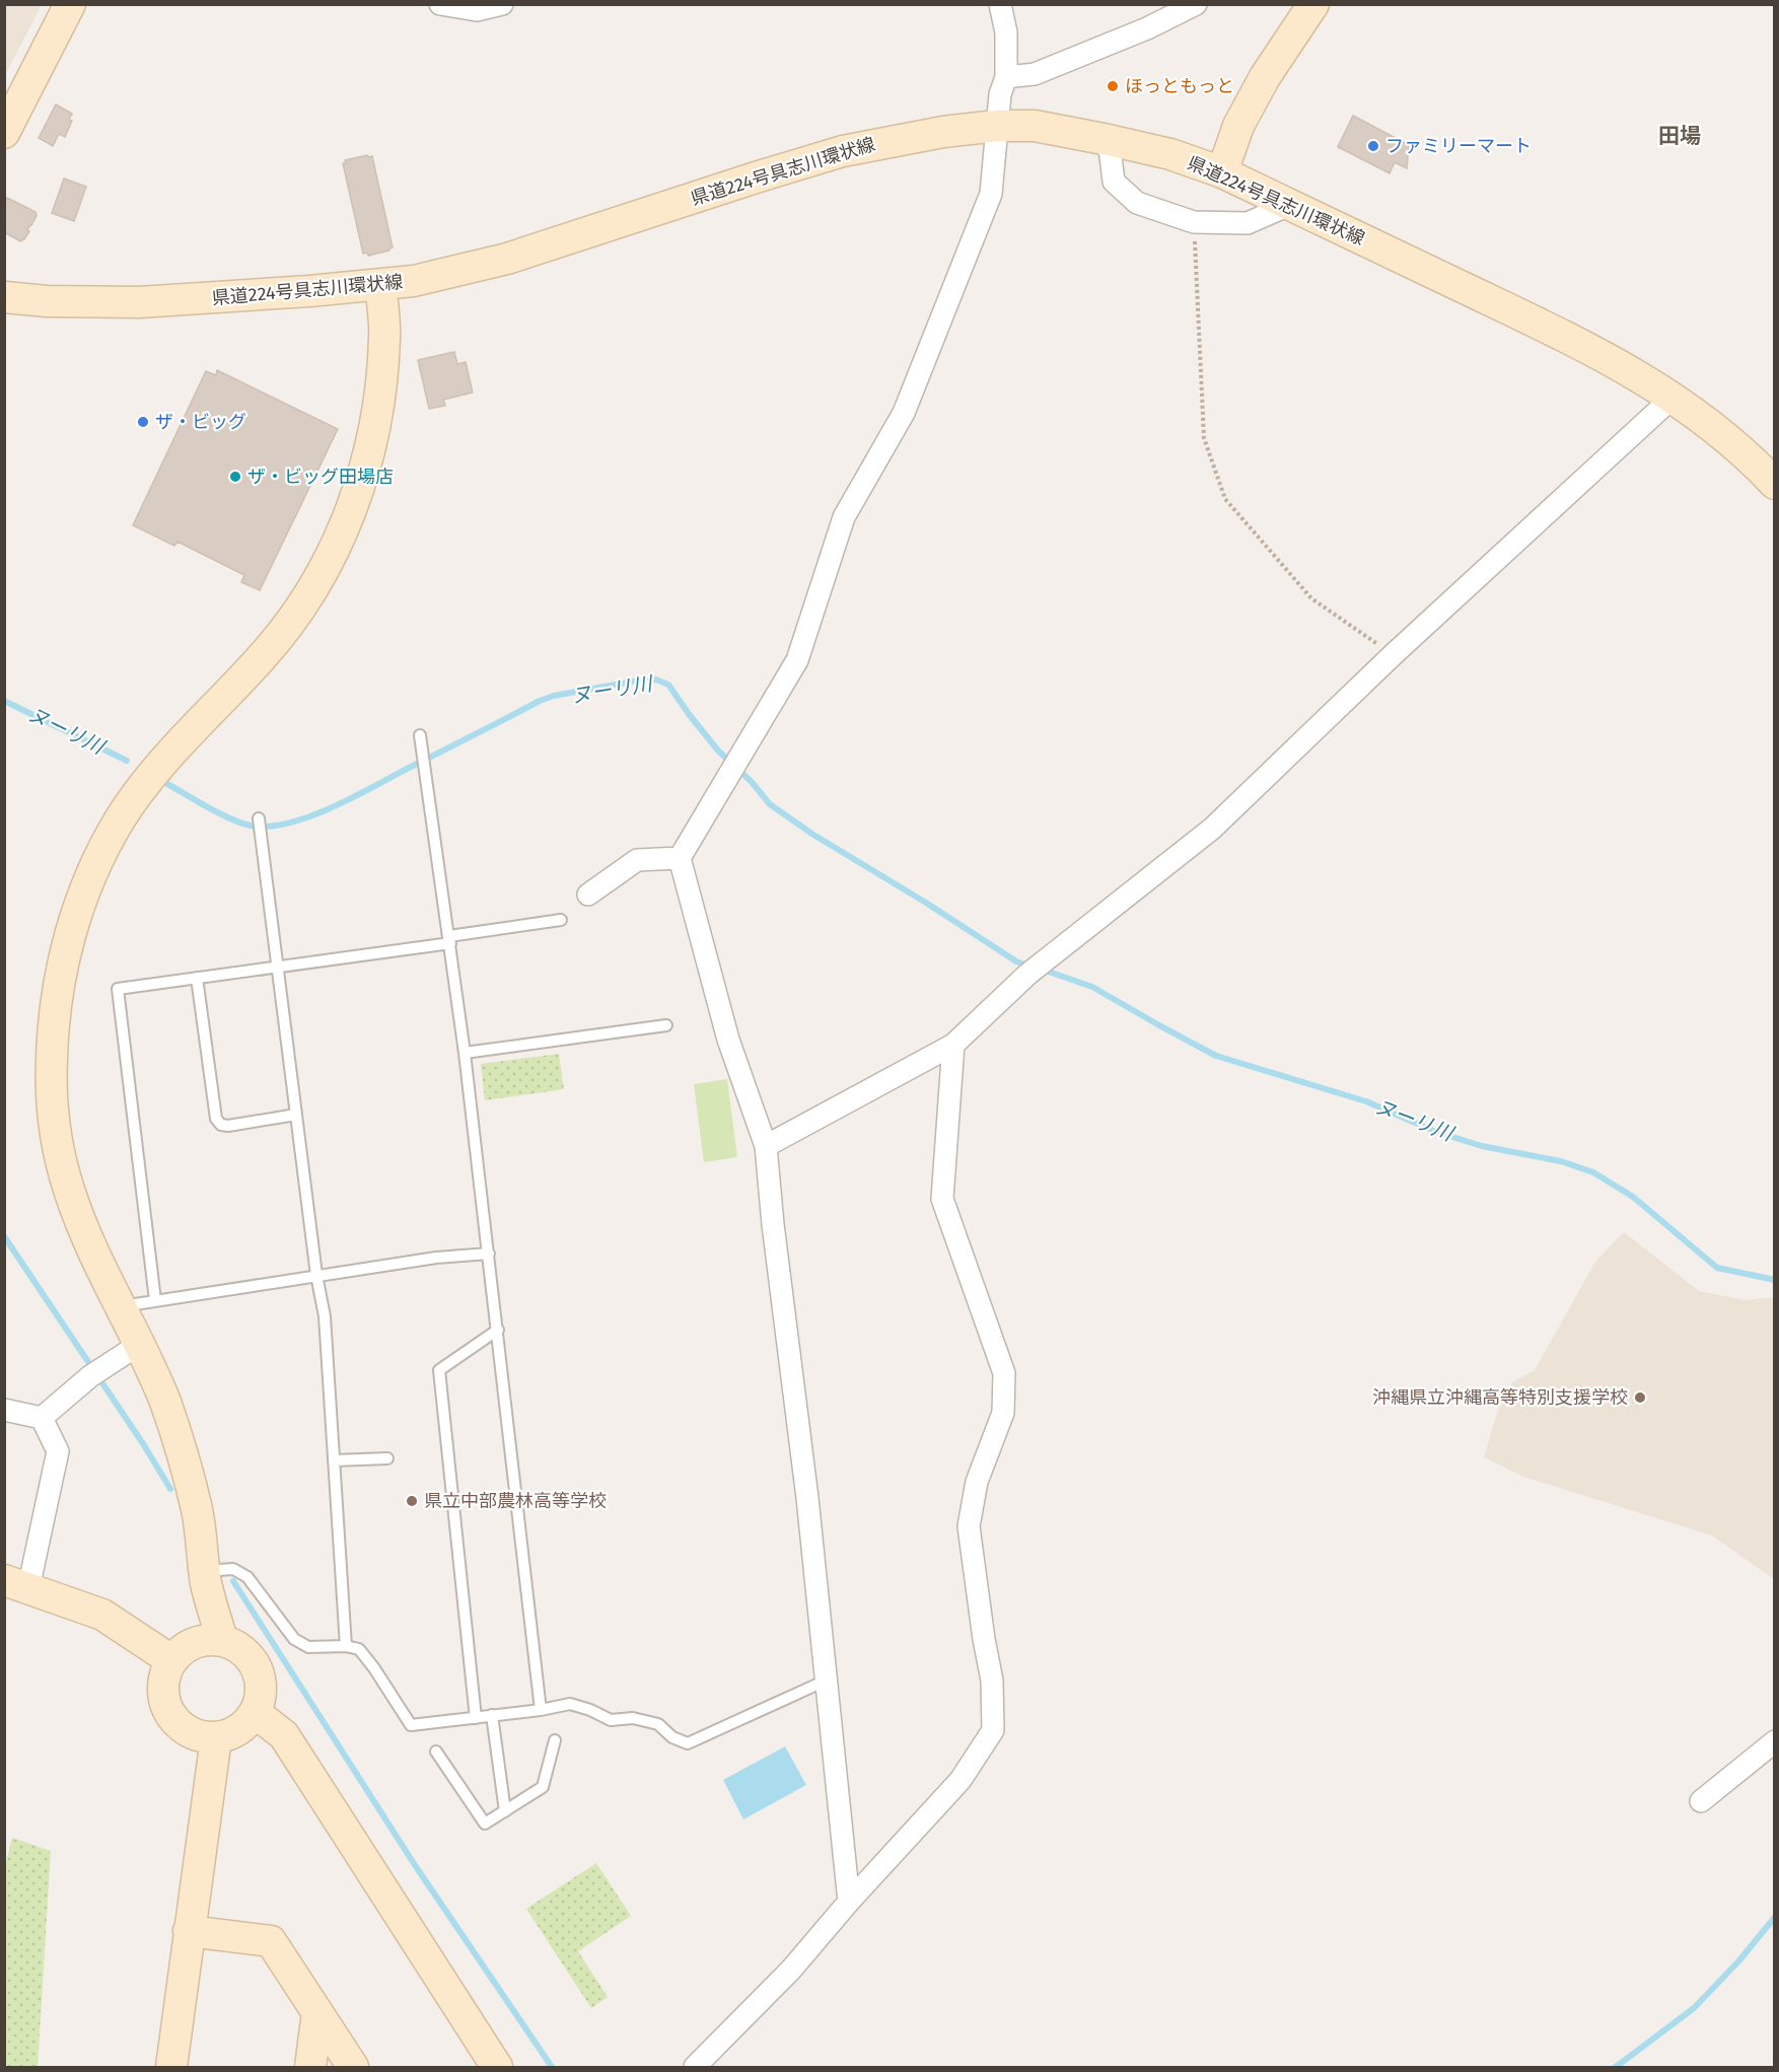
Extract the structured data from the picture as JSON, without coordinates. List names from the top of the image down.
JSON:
{
  "streets": {
    "street": ["県道224号具志川環状線"]
  },
  "districts": ["田場"],
  "water": ["ヌーリ川"],
  "places": [
    "ほっともっと",
    "ファミリーマート",
    "ザ・ビッグ",
    "ザ・ビッグ田場店",
    "沖縄県立沖縄高等特別支援学校",
    "県立中部農林高等学校"
  ]
}
